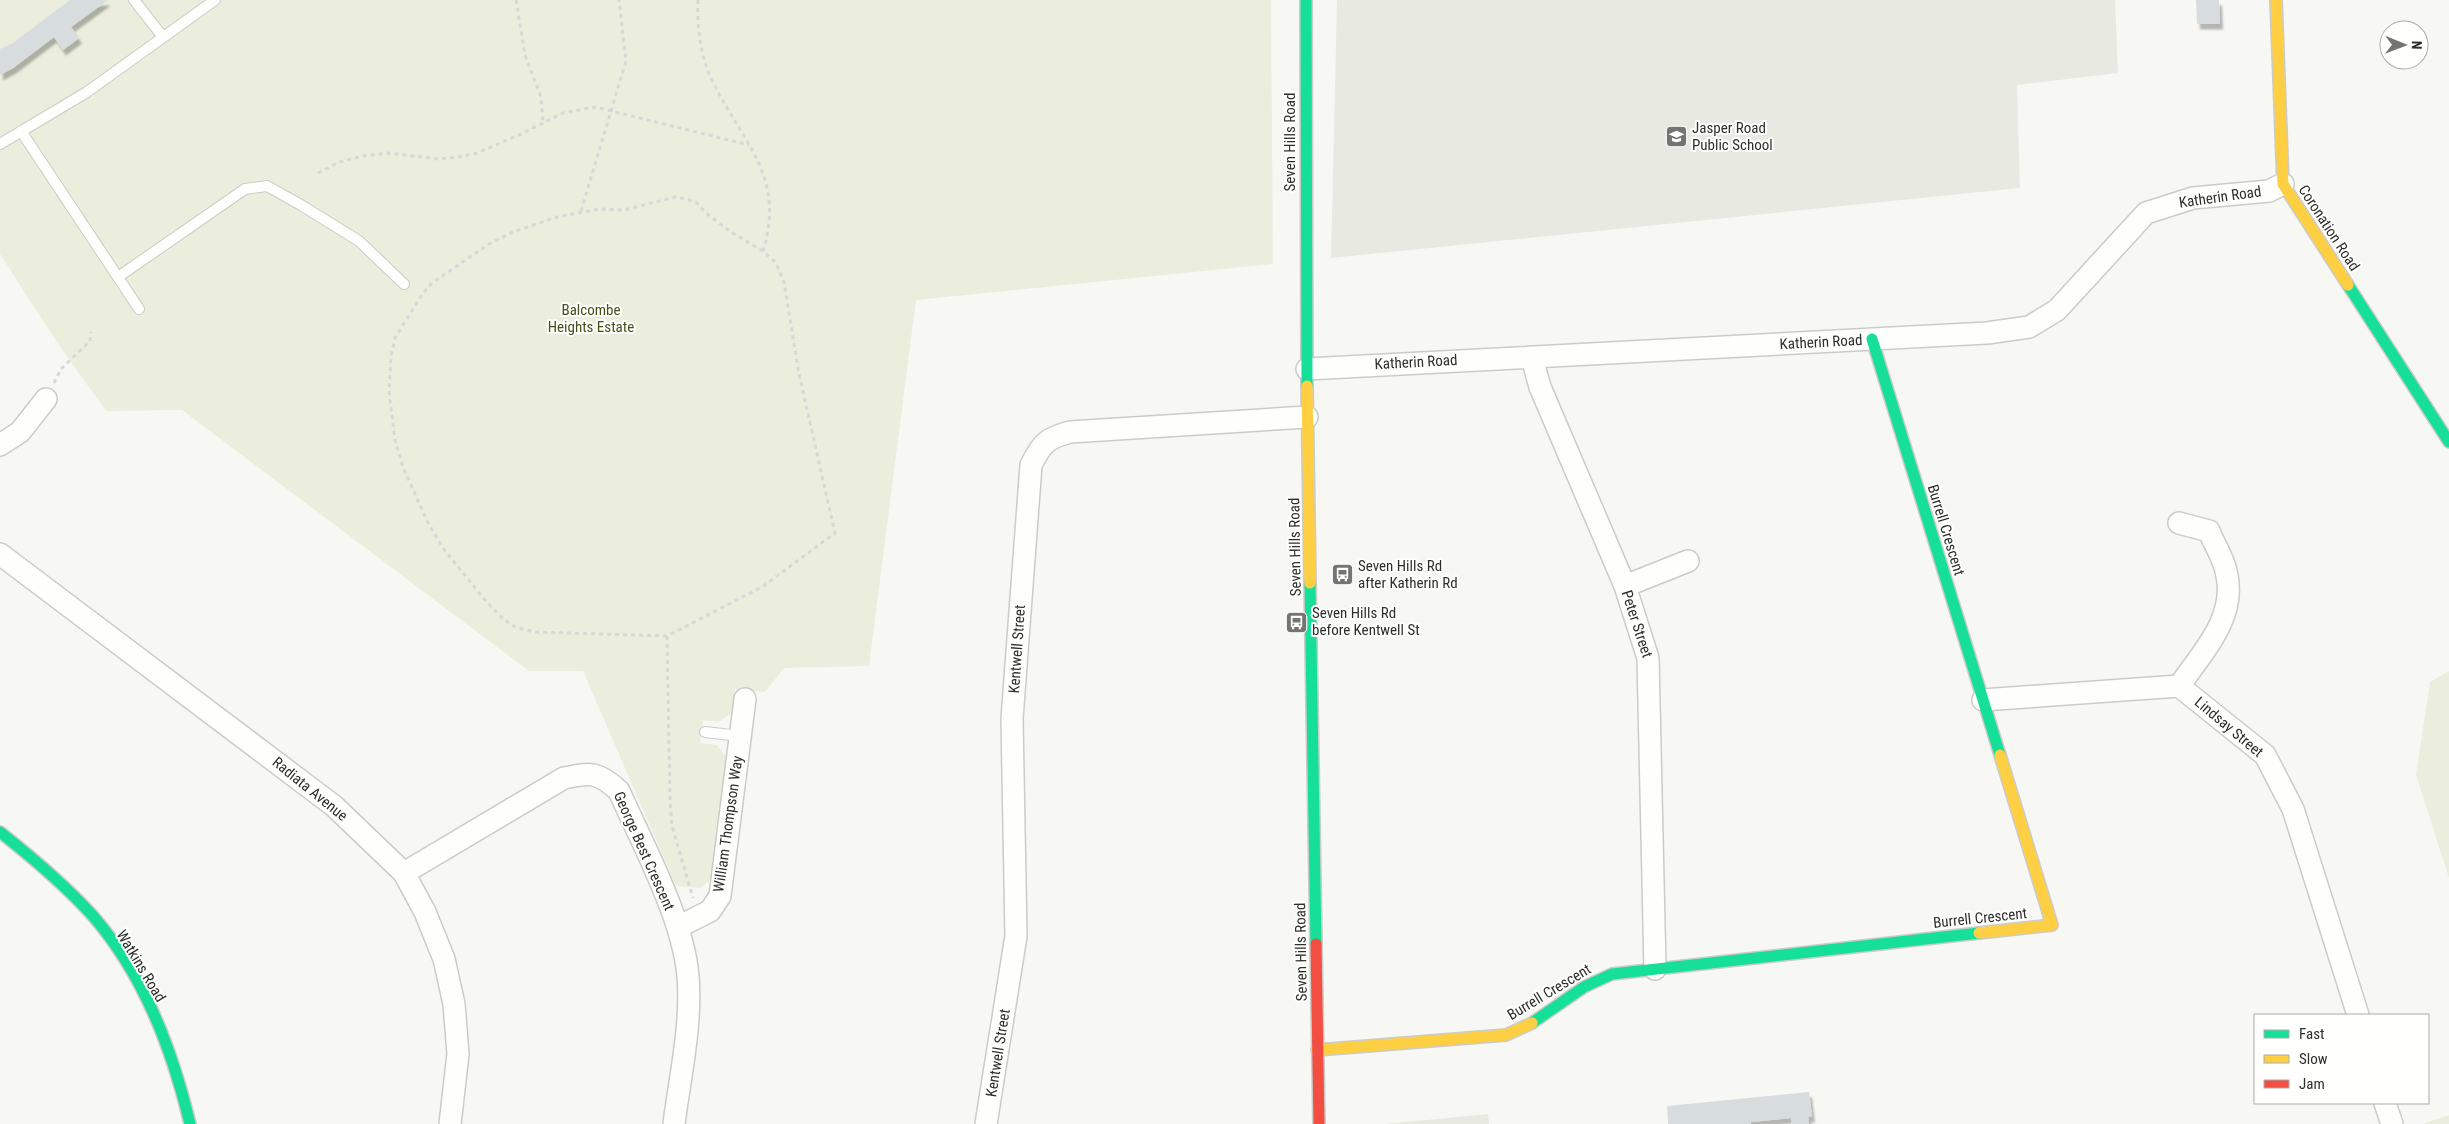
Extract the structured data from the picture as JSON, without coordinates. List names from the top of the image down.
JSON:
{
  "streets": {
    "street": [
      "Seven Hills Road",
      "Katherin Road",
      "Coronation Road",
      "Burrell Crescent",
      "Peter Street",
      "Kentwell Street",
      "Lindsay Street",
      "Radiata Avenue",
      "William Thompson Way",
      "George Best Crescent",
      "Watkins Road"
    ]
  },
  "crossings": [
    ["Seven Hills Road", "Katherin Road"],
    ["Seven Hills Road", "Burrell Crescent"],
    ["Seven Hills Road", "Kentwell Street"],
    ["Katherin Road", "Coronation Road"],
    ["Katherin Road", "Burrell Crescent"],
    ["Katherin Road", "Peter Street"],
    ["Burrell Crescent", "Peter Street"],
    ["Radiata Avenue", "George Best Crescent"],
    ["William Thompson Way", "George Best Crescent"]
  ],
  "parks": ["Balcombe Heights Estate"],
  "places": {
    "school or university": ["Jasper Road Public School"],
    "bus stop": ["Seven Hills Rd after Katherin Rd", "Seven Hills Rd before Kentwell St"]
  },
  "legend": ["Fast", "Slow", "Jam"],
  "north": "right"
}
